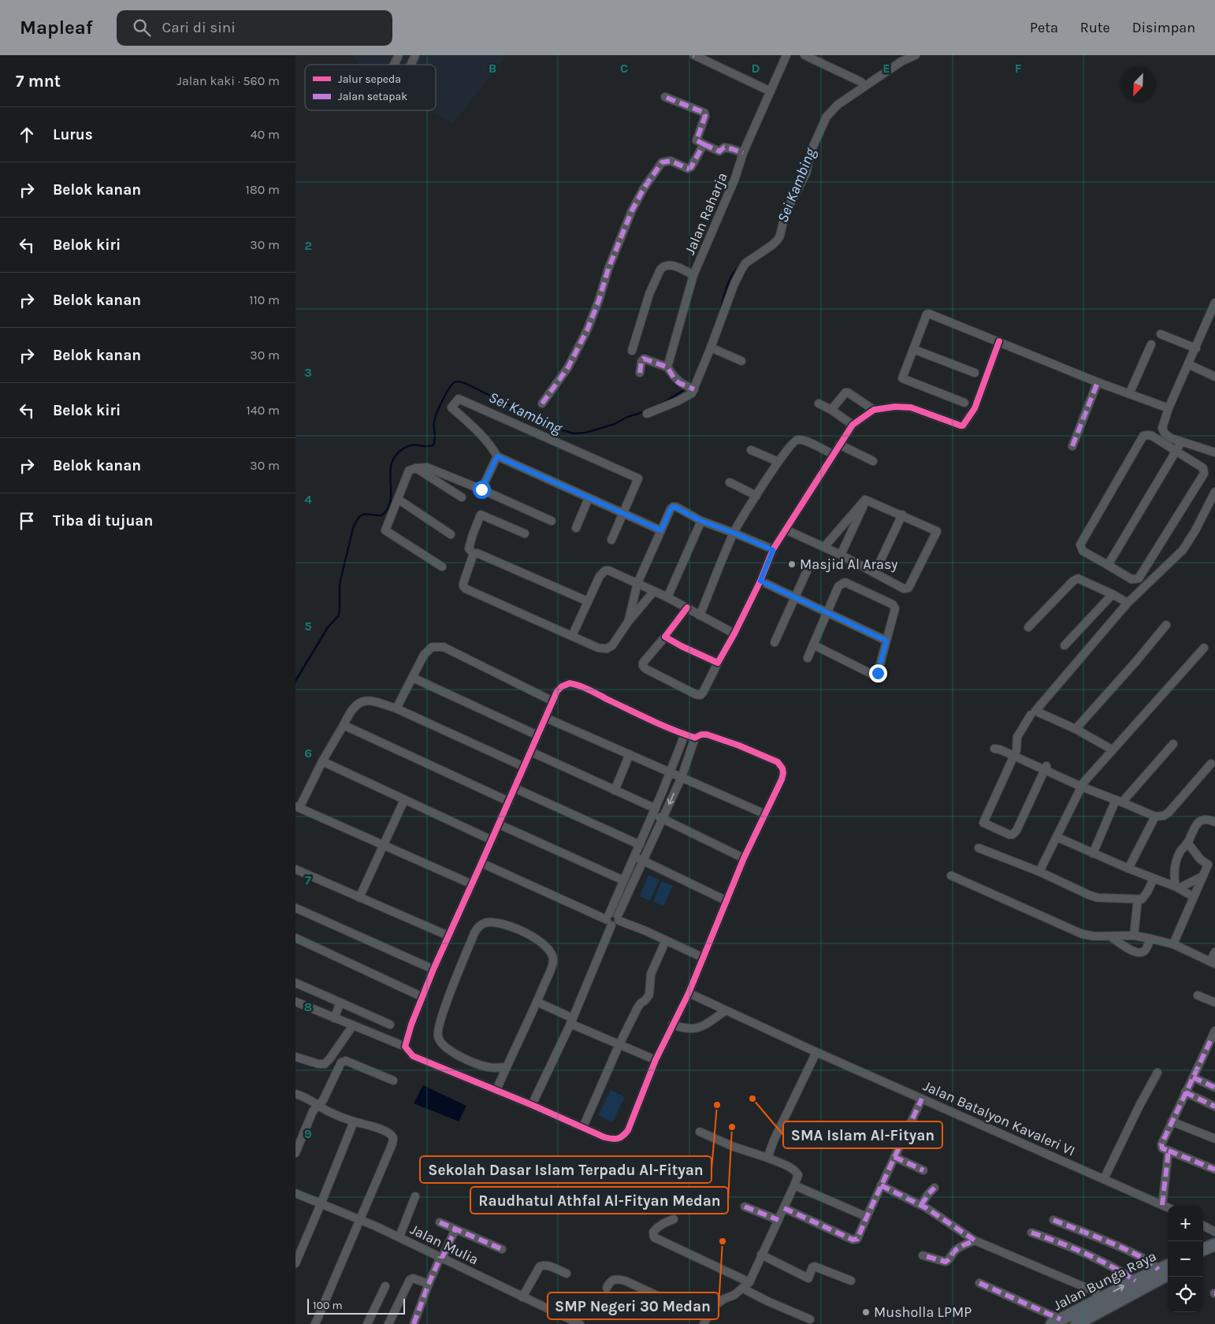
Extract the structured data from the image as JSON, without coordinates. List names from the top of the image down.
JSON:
{
  "streets": {
    "main road": ["Jalan Bunga Raya"],
    "street": ["Jalan Raharja", "Jalan Batalyon Kavaleri VI", "Jalan Mulia"]
  },
  "water": ["Sei Kambing"],
  "places": [
    "Masjid Al Arasy",
    "SMA Islam Al-Fityan",
    "Sekolah Dasar Islam Terpadu Al-Fityan",
    "Raudhatul Athfal Al-Fityan Medan",
    "SMP Negeri 30 Medan",
    "Musholla LPMP"
  ],
  "legend": ["Jalur sepeda", "Jalan setapak"],
  "scale_bar": "100 m",
  "north": "bottom left",
  "page": {
    "header": "Mapleaf",
    "search": "Cari di sini",
    "nav": ["Peta", "Rute", "Disimpan"],
    "heading": ["7 mnt", "Jalan kaki · 560 m"],
    "list": [
      ["Lurus", "40 m"],
      ["Belok kanan", "180 m"],
      ["Belok kiri", "30 m"],
      ["Belok kanan", "110 m"],
      ["Belok kanan", "30 m"],
      ["Belok kiri", "140 m"],
      ["Belok kanan", "30 m"],
      "Tiba di tujuan"
    ],
    "map_buttons": ["+", "−"],
    "scale": "100 m"
  },
  "grid": {
    "columns": [
      "B",
      "C",
      "D",
      "E",
      "F"
    ],
    "rows": [
      "2",
      "3",
      "4",
      "5",
      "6",
      "7",
      "8",
      "9"
    ]
  }
}
